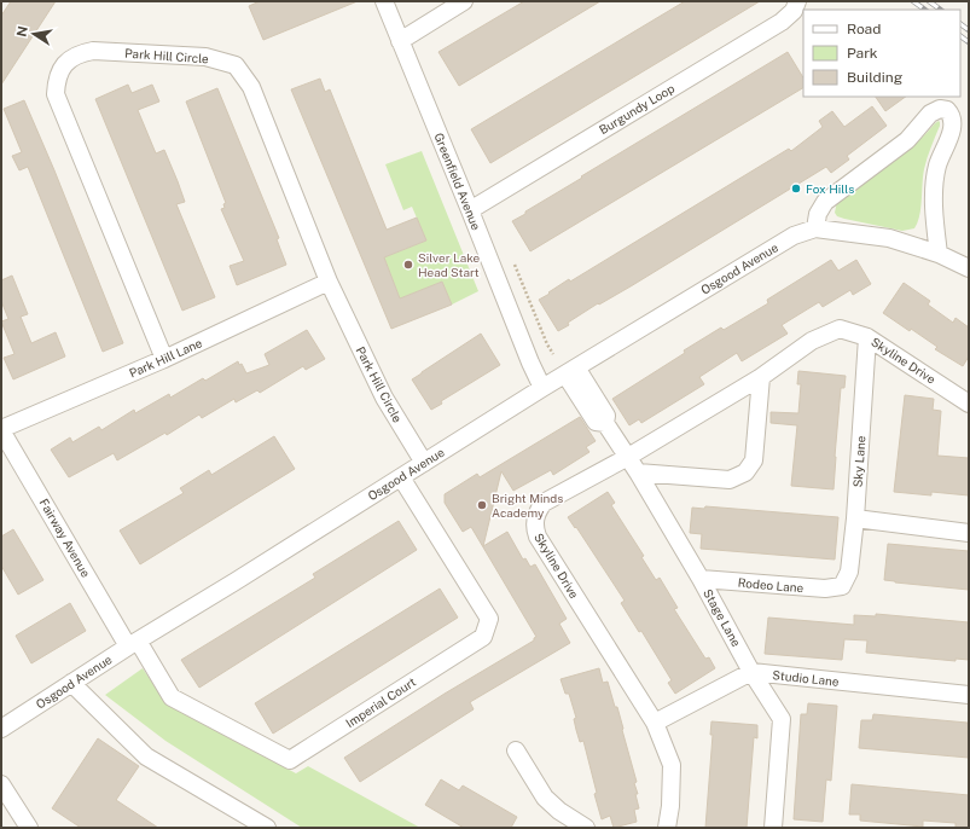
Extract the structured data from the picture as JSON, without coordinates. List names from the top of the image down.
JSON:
{
  "streets": {
    "street": [
      "Park Hill Circle",
      "Burgundy Loop",
      "Greenfield Avenue",
      "Osgood Avenue",
      "Park Hill Lane",
      "Skyline Drive",
      "Sky Lane",
      "Fairway Avenue",
      "Rodeo Lane",
      "Stage Lane",
      "Studio Lane",
      "Imperial Court"
    ]
  },
  "crossings": [
    ["Park Hill Circle", "Osgood Avenue"],
    ["Park Hill Circle", "Park Hill Lane"],
    ["Burgundy Loop", "Greenfield Avenue"],
    ["Greenfield Avenue", "Osgood Avenue"],
    ["Osgood Avenue", "Fairway Avenue"],
    ["Osgood Avenue", "Stage Lane"],
    ["Osgood Avenue", "Imperial Court"],
    ["Park Hill Lane", "Fairway Avenue"],
    ["Skyline Drive", "Sky Lane"],
    ["Skyline Drive", "Stage Lane"],
    ["Sky Lane", "Rodeo Lane"],
    ["Fairway Avenue", "Imperial Court"],
    ["Rodeo Lane", "Stage Lane"],
    ["Stage Lane", "Studio Lane"]
  ],
  "places": ["Fox Hills", "Silver Lake Head Start", "Bright Minds Academy"],
  "legend": ["Road", "Park", "Building"],
  "north": "left"
}
